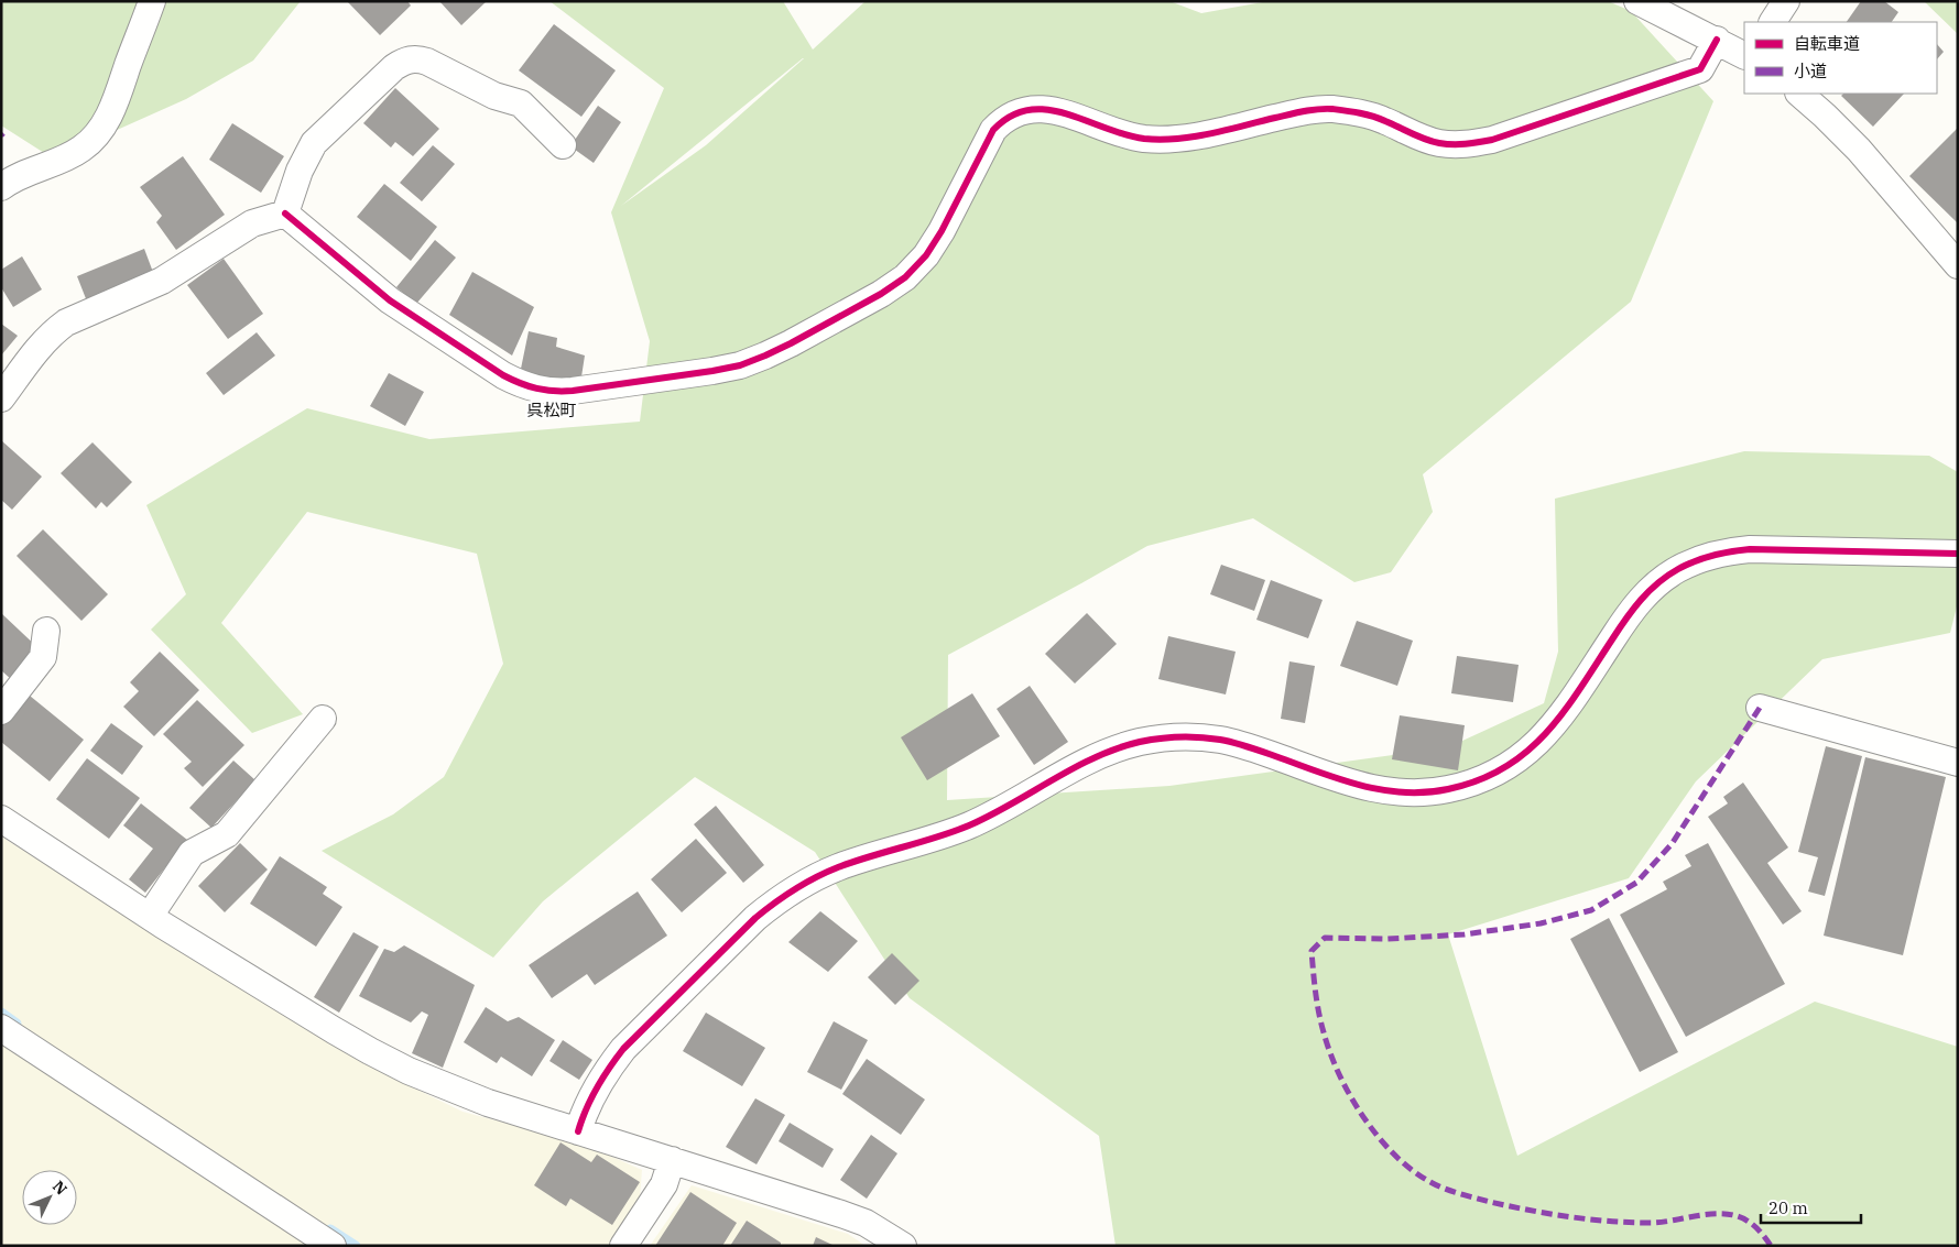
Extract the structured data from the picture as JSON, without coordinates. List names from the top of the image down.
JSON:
{
  "districts": ["呉松町"],
  "legend": ["自転車道", "小道"],
  "scale_bar": "20 m",
  "north": "top right"
}
